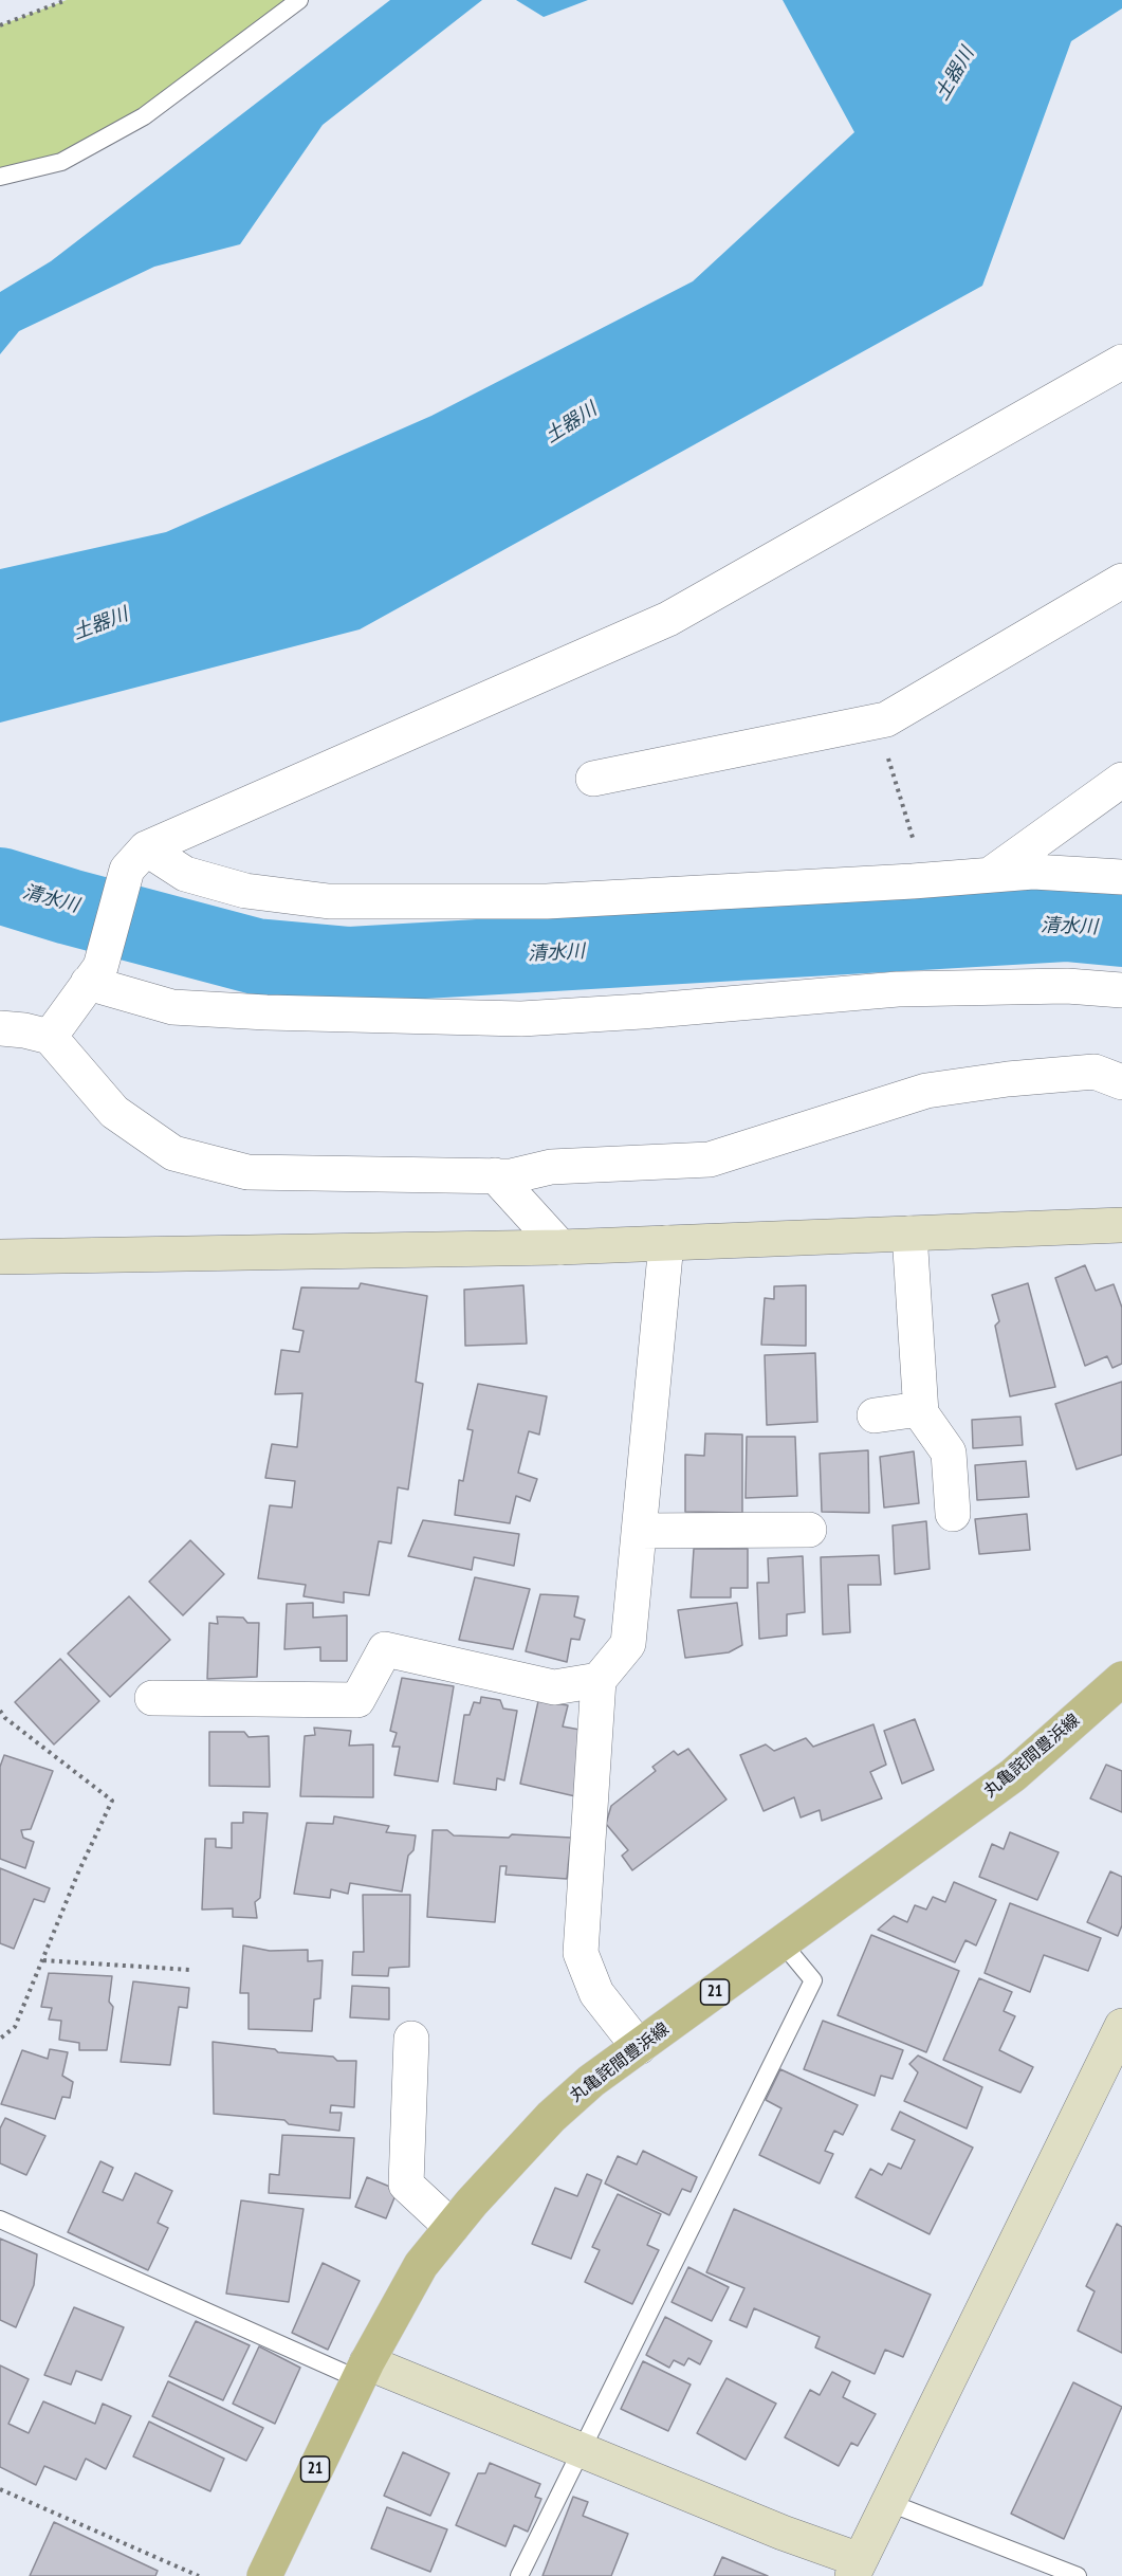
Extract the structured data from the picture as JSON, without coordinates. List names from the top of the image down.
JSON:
{
  "streets": {
    "main road": ["丸亀詫間豊浜線", "21"]
  },
  "water": ["土器川", "清水川"]
}
